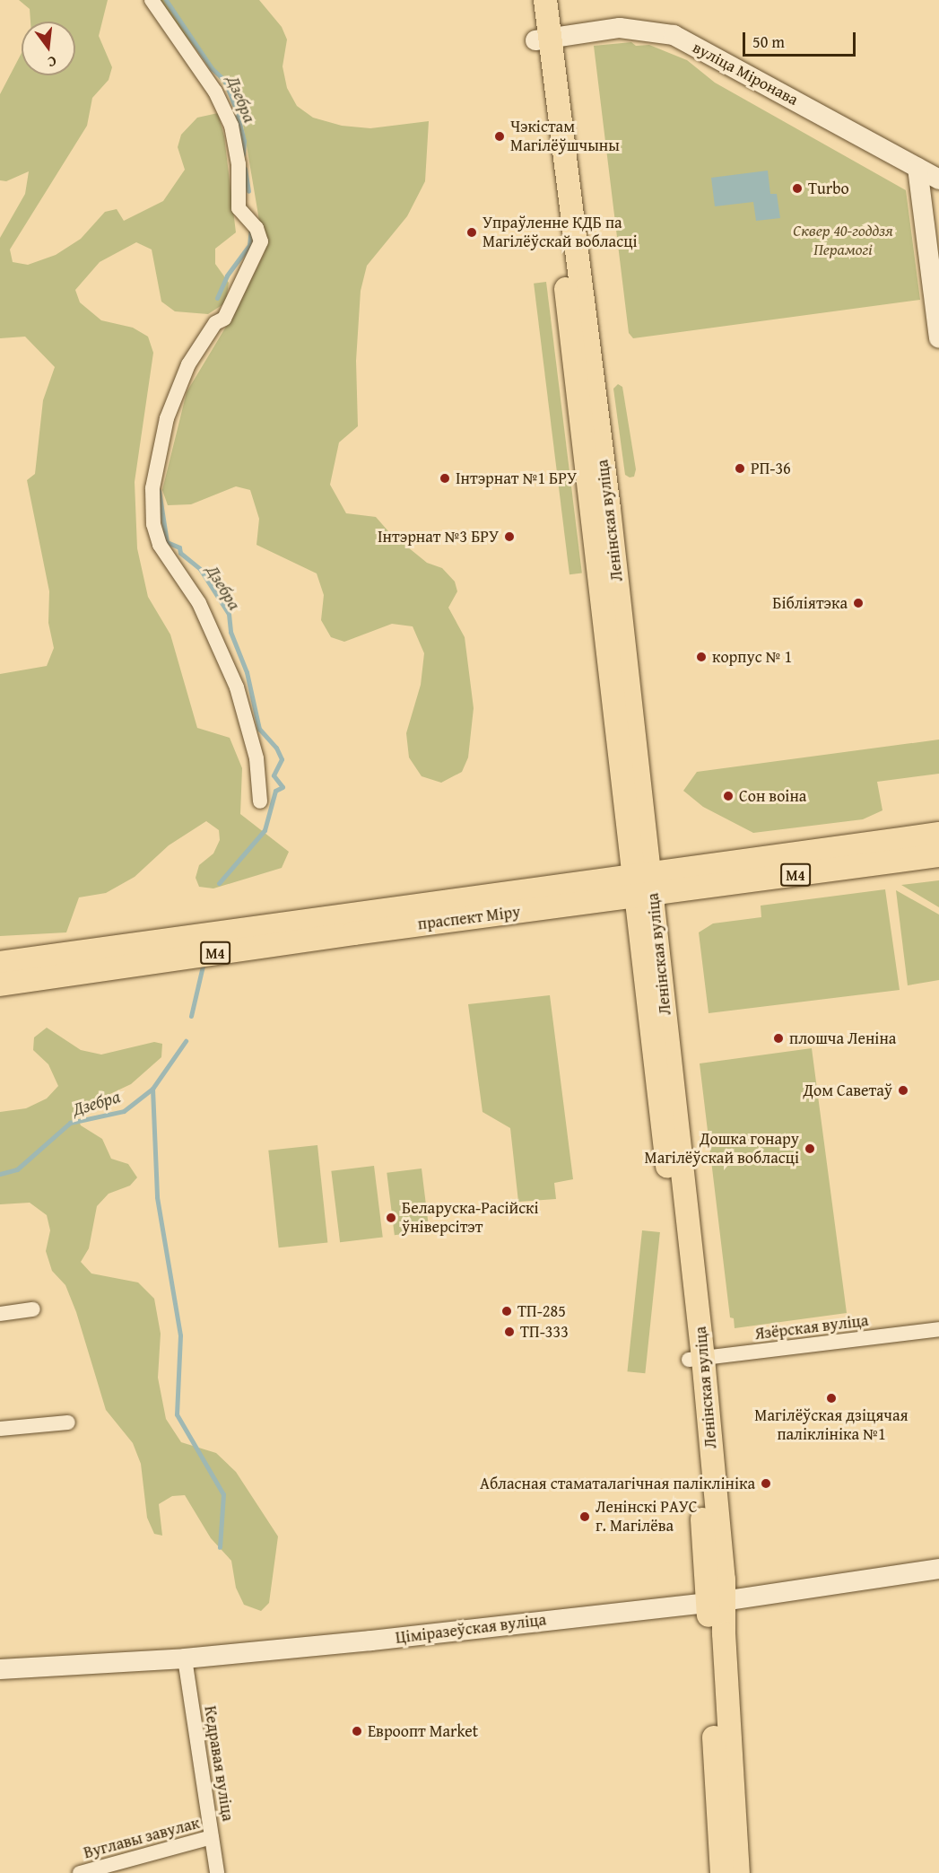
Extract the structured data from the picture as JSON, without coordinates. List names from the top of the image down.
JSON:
{
  "streets": {
    "main road": [
      "вуліца Міронава",
      "Ленінская вуліца",
      "М4",
      "праспект Міру",
      "Ціміразеўская вуліца"
    ],
    "street": ["Язёрская вуліца", "Кедравая вуліца", "Вуглавы завулак"]
  },
  "crossings": [
    ["вуліца Міронава", "Ленінская вуліца"],
    ["Ленінская вуліца", "праспект Міру"],
    ["Ленінская вуліца", "Язёрская вуліца"],
    ["Ленінская вуліца", "Ціміразеўская вуліца"],
    ["Ціміразеўская вуліца", "Кедравая вуліца"],
    ["Кедравая вуліца", "Вуглавы завулак"]
  ],
  "water": ["Дзебра"],
  "parks": ["Сквер 40-годдзя Перамогі"],
  "places": [
    "Чэкістам Магілёўшчыны",
    "Turbo",
    "Упраўленне КДБ па Магілёўскай вобласці",
    "РП-36",
    "Інтэрнат №1 БРУ",
    "Інтэрнат №3 БРУ",
    "Бібліятэка",
    "корпус № 1",
    "Сон воіна",
    "плошча Леніна",
    "Дом Саветаў",
    "Дошка гонару Магілёўскай вобласці",
    "Беларуска-Расійскі ўніверсітэт",
    "ТП-285",
    "ТП-333",
    "Магілёўская дзіцячая паліклініка №1",
    "Абласная стаматалагічная паліклініка",
    "Ленінскі РАУС г. Магілёва",
    "Евроопт Market"
  ],
  "scale_bar": "50 m",
  "north": "bottom"
}
